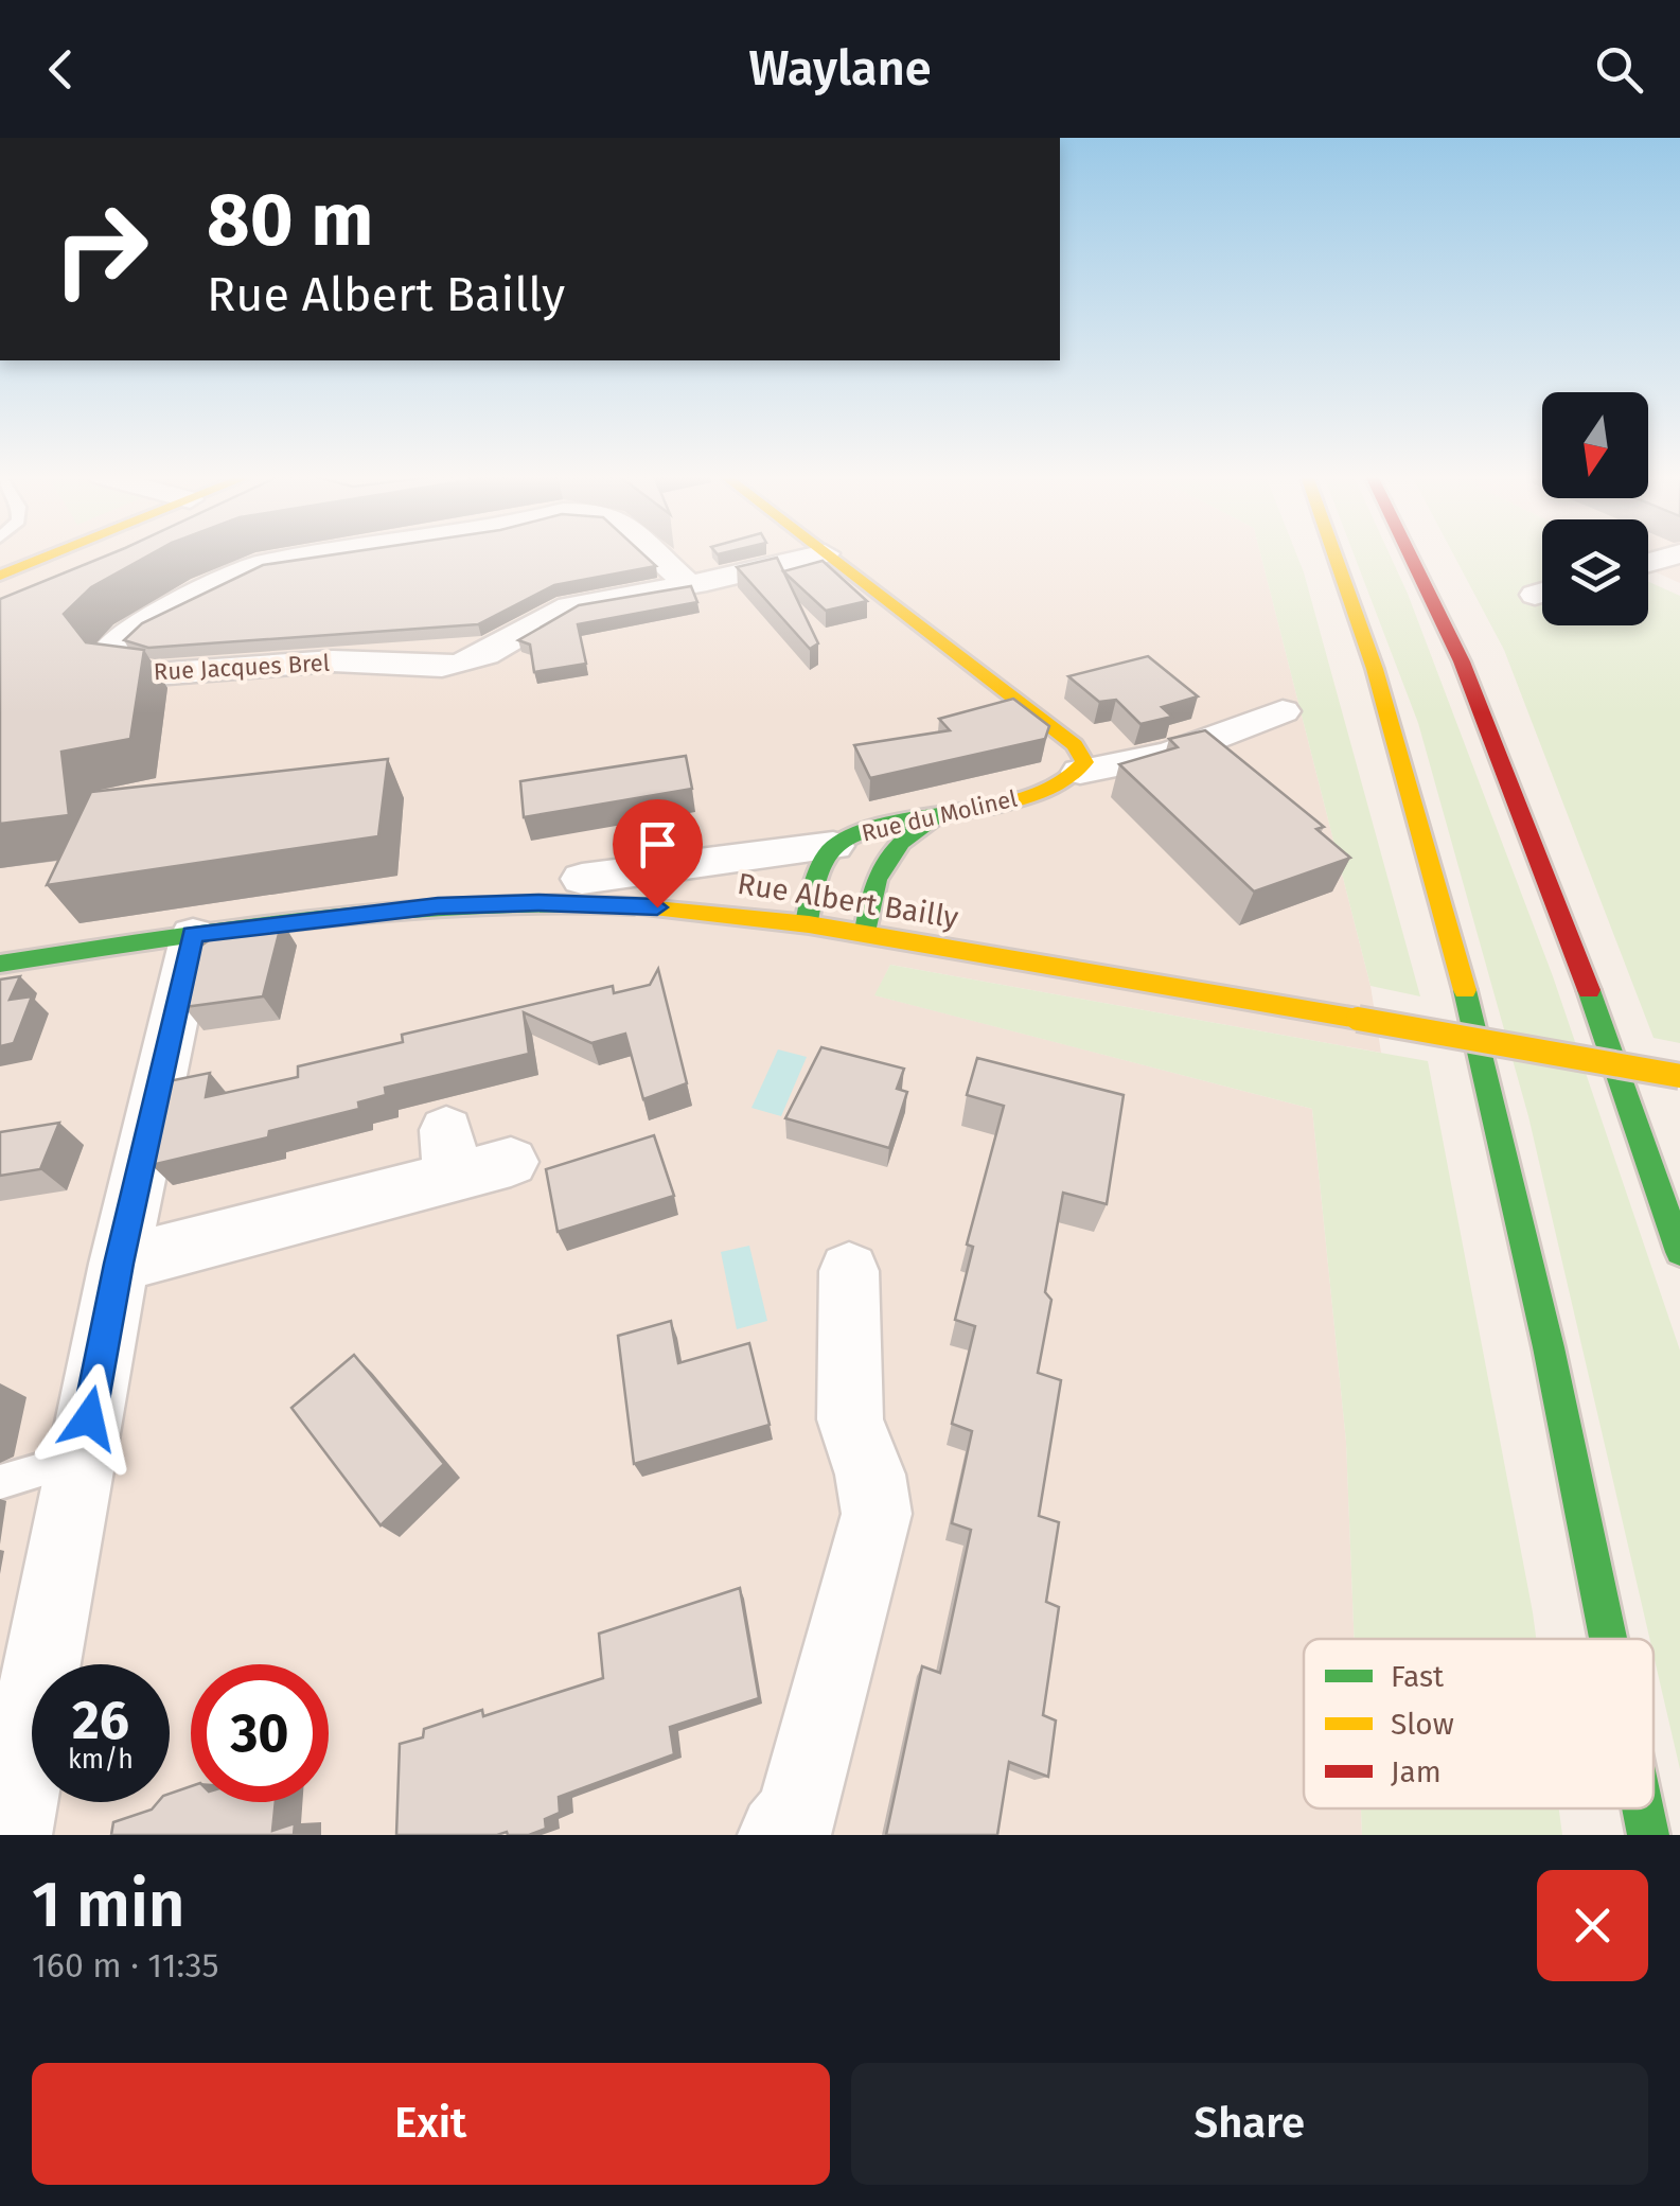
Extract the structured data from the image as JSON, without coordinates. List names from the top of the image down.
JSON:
{
  "streets": {
    "main road": ["Rue du Molinel", "Rue Albert Bailly"],
    "street": ["Rue Jacques Brel"]
  },
  "crossings": [
    ["Rue du Molinel", "Rue Albert Bailly"]
  ],
  "legend": ["Fast", "Slow", "Jam"],
  "north": "bottom",
  "page": {
    "header": "Waylane",
    "turn": ["80 m", "Rue Albert Bailly"],
    "speed": "26 km/h",
    "limit": "30",
    "heading": ["1 min", "160 m · 11:35"],
    "buttons": ["Exit", "Share"]
  }
}
